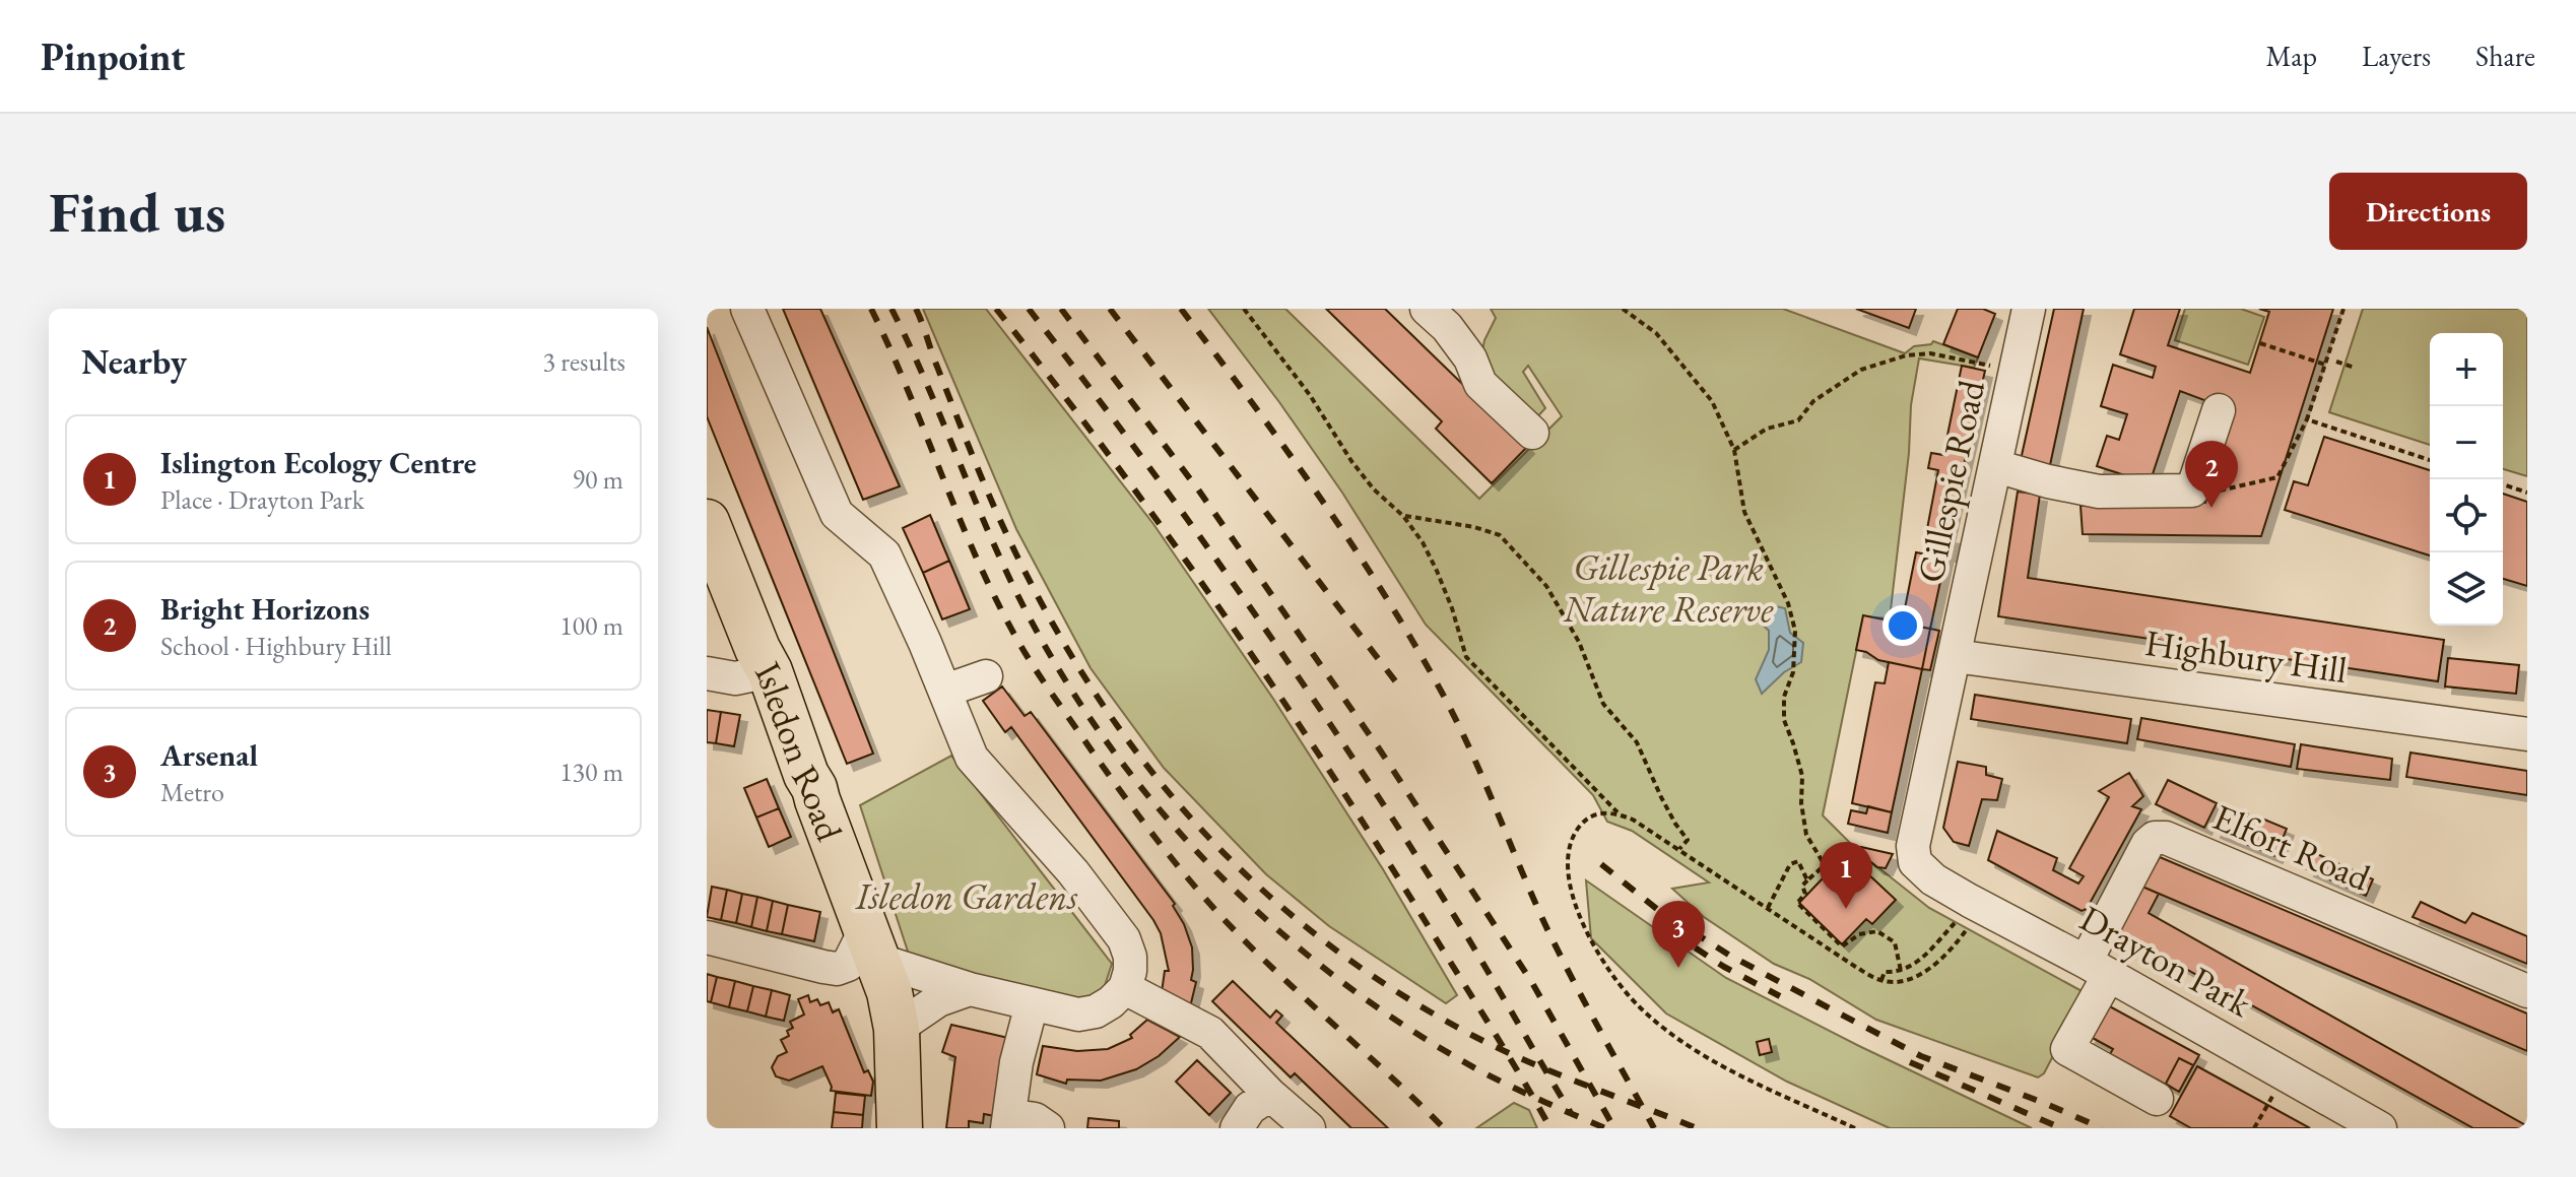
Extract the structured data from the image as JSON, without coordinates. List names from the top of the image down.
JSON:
{
  "streets": {
    "highway": ["Isledon Road"],
    "street": [
      "Gillespie Road",
      "Highbury Hill",
      "Elfort Road",
      "Drayton Park"
    ]
  },
  "crossings": [
    ["Gillespie Road", "Highbury Hill"],
    ["Gillespie Road", "Drayton Park"],
    ["Elfort Road", "Drayton Park"]
  ],
  "parks": ["Gillespie Park Nature Reserve", "Isledon Gardens"],
  "page": {
    "header": "Pinpoint",
    "nav": ["Map", "Layers", "Share"],
    "buttons": "Directions",
    "title": "Find us",
    "heading": ["Nearby", "3 results"],
    "map_buttons": ["+", "−"],
    "list": [
      {
        "mark": "1",
        "name": "Islington Ecology Centre",
        "note": "Place · Drayton Park",
        "value": "90 m"
      },
      {
        "mark": "2",
        "name": "Bright Horizons",
        "note": "School · Highbury Hill",
        "value": "100 m"
      },
      {
        "mark": "3",
        "name": "Arsenal",
        "note": "Metro",
        "value": "130 m"
      }
    ],
    "pins": ["2", "1", "3"]
  }
}
